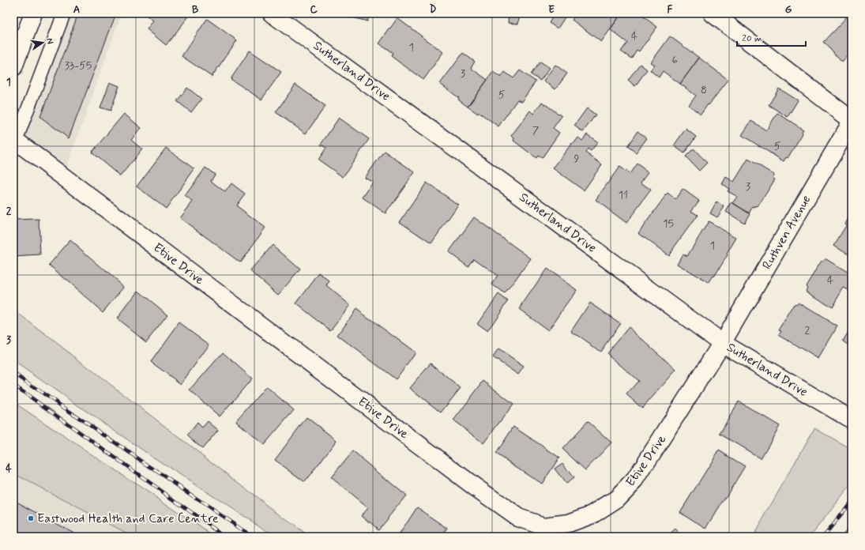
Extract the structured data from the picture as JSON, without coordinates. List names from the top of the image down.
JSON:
{
  "streets": {
    "street": ["Sutherland Drive", "Ruthven Avenue", "Etive Drive"]
  },
  "crossings": [
    ["Sutherland Drive", "Ruthven Avenue"],
    ["Sutherland Drive", "Etive Drive"],
    ["Ruthven Avenue", "Etive Drive"]
  ],
  "places": ["Eastwood Health and Care Centre"],
  "house_numbers": [
    "4",
    "1",
    "6",
    "33-55",
    "3",
    "8",
    "5",
    "7",
    "5",
    "9",
    "3",
    "11",
    "15",
    "1",
    "4",
    "2"
  ],
  "scale_bar": "20 m",
  "north": "right",
  "grid": {
    "columns": [
      "A",
      "B",
      "C",
      "D",
      "E",
      "F",
      "G"
    ],
    "rows": [
      "1",
      "2",
      "3",
      "4"
    ]
  }
}
